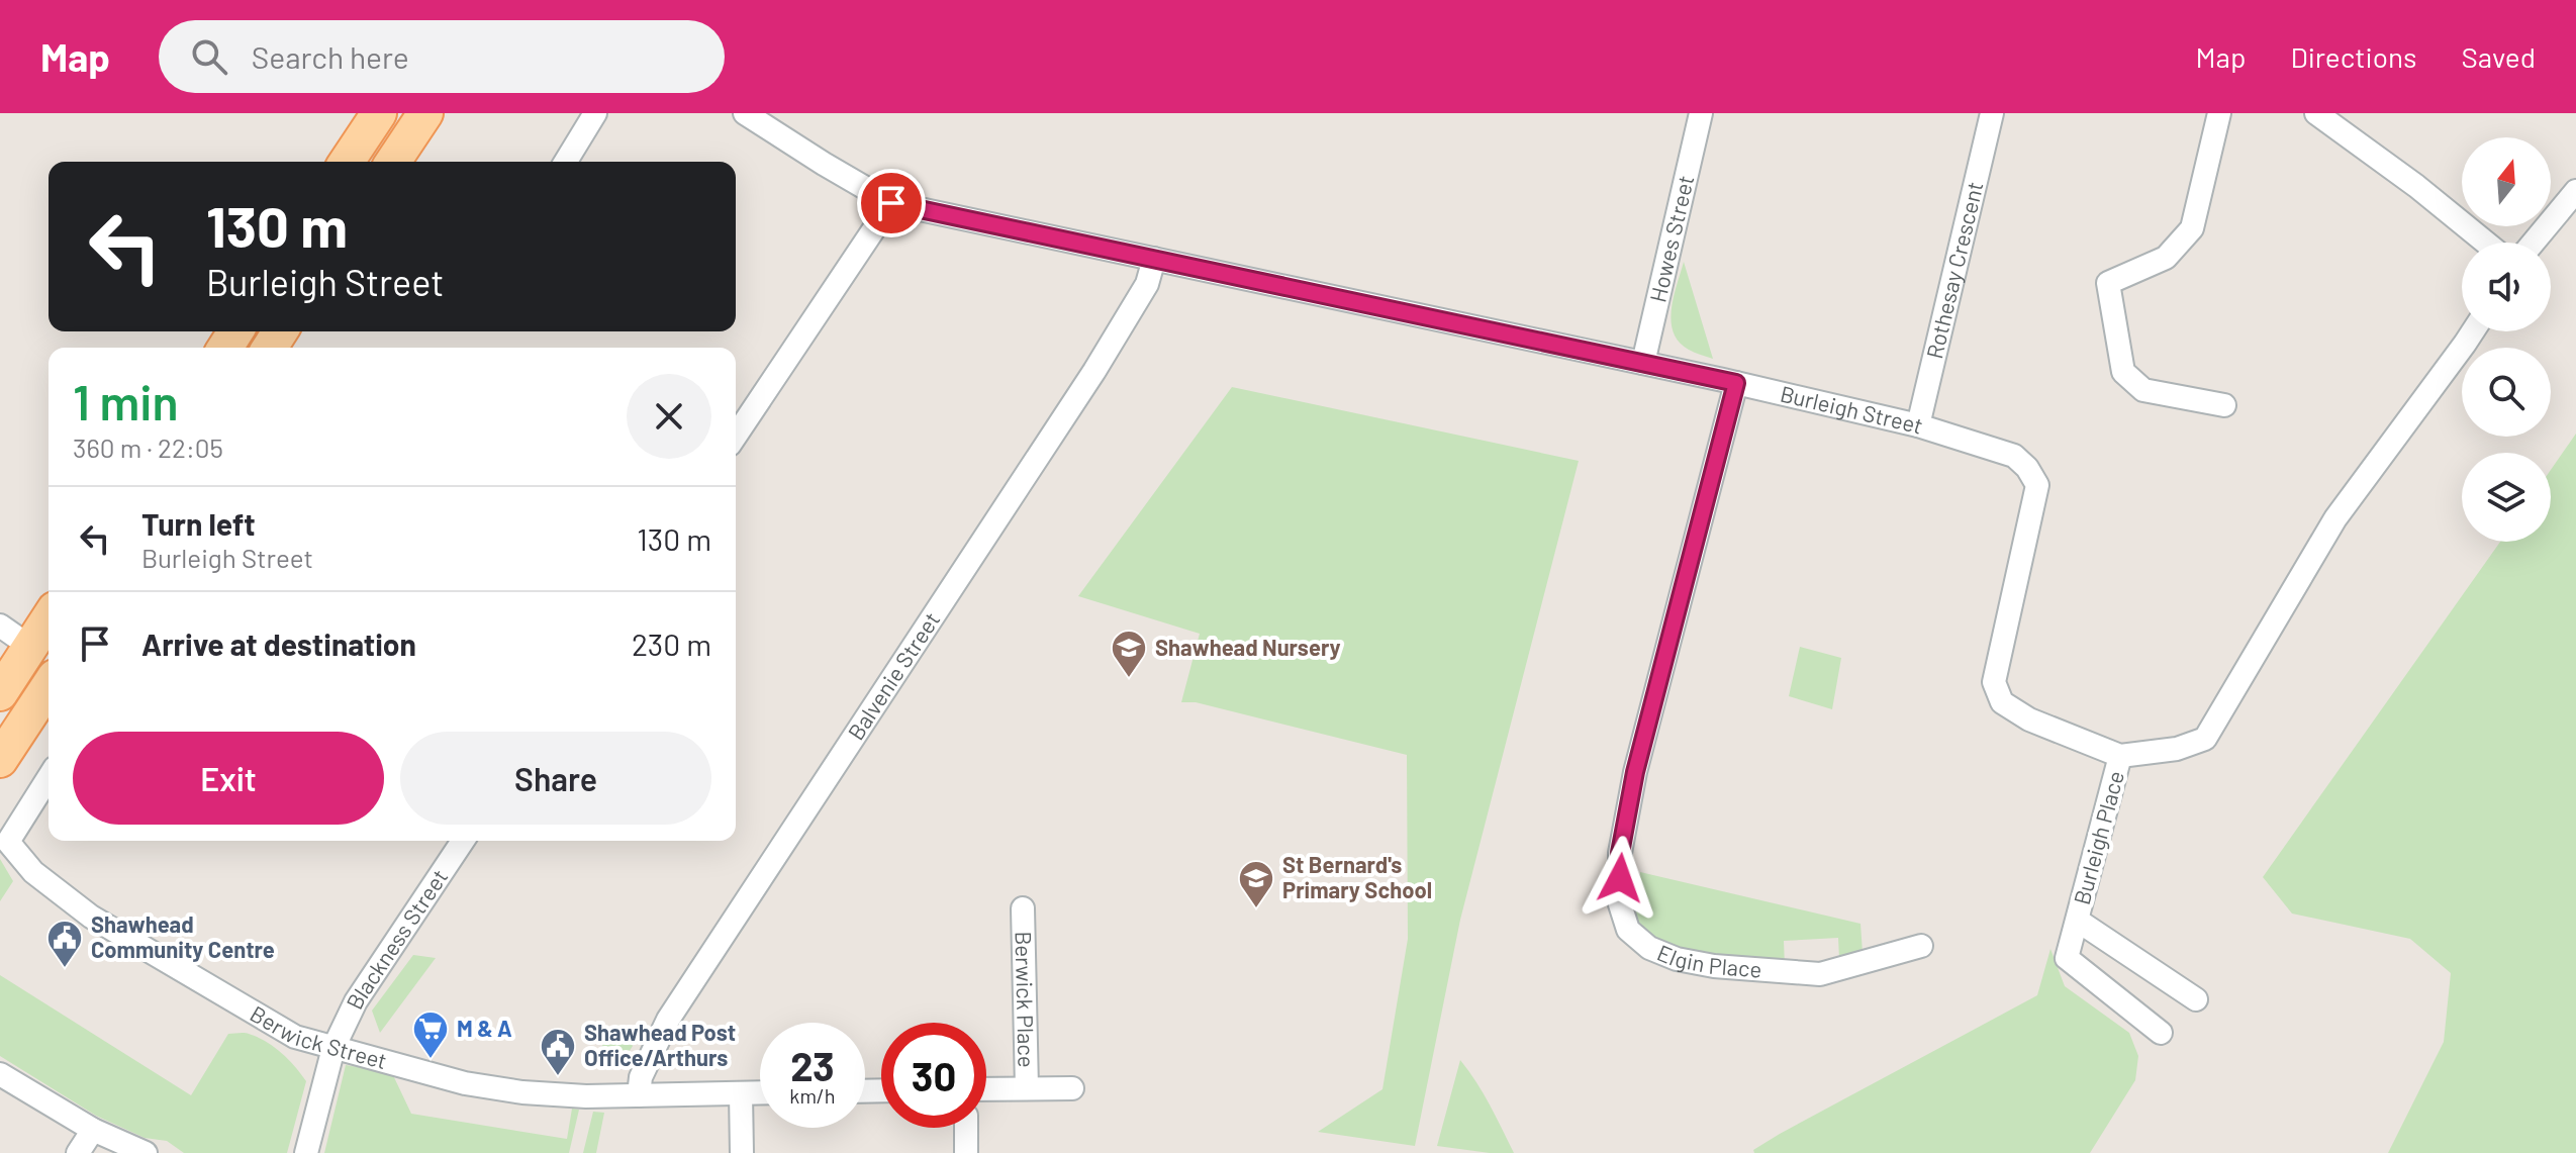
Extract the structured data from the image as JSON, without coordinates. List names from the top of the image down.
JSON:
{
  "streets": {
    "street": [
      "Howes Street",
      "Rothesay Crescent",
      "Burleigh Street",
      "Balvenie Street",
      "Burleigh Place",
      "Blackness Street",
      "Elgin Place",
      "Berwick Place",
      "Berwick Street"
    ]
  },
  "crossings": [
    ["Howes Street", "Burleigh Street"],
    ["Rothesay Crescent", "Burleigh Street"],
    ["Burleigh Street", "Balvenie Street"],
    ["Burleigh Street", "Burleigh Place"],
    ["Burleigh Street", "Elgin Place"],
    ["Balvenie Street", "Berwick Street"],
    ["Blackness Street", "Berwick Street"]
  ],
  "places": {
    "school or university": ["Shawhead Nursery", "St Bernard's Primary School"],
    "public building": ["Shawhead Community Centre", "Shawhead Post Office/Arthurs"],
    "supermarket": ["M & A"]
  },
  "north": "top",
  "page": {
    "header": "Map",
    "search": "Search here",
    "nav": ["Map", "Directions", "Saved"],
    "turn": ["130 m", "Burleigh Street"],
    "heading": ["1 min", "360 m · 22:05"],
    "list": [
      {
        "name": "Turn left",
        "note": "Burleigh Street",
        "value": "130 m"
      },
      {
        "name": "Arrive at destination",
        "value": "230 m"
      }
    ],
    "buttons": ["Exit", "Share"],
    "speed": "23 km/h",
    "limit": "30"
  }
}
